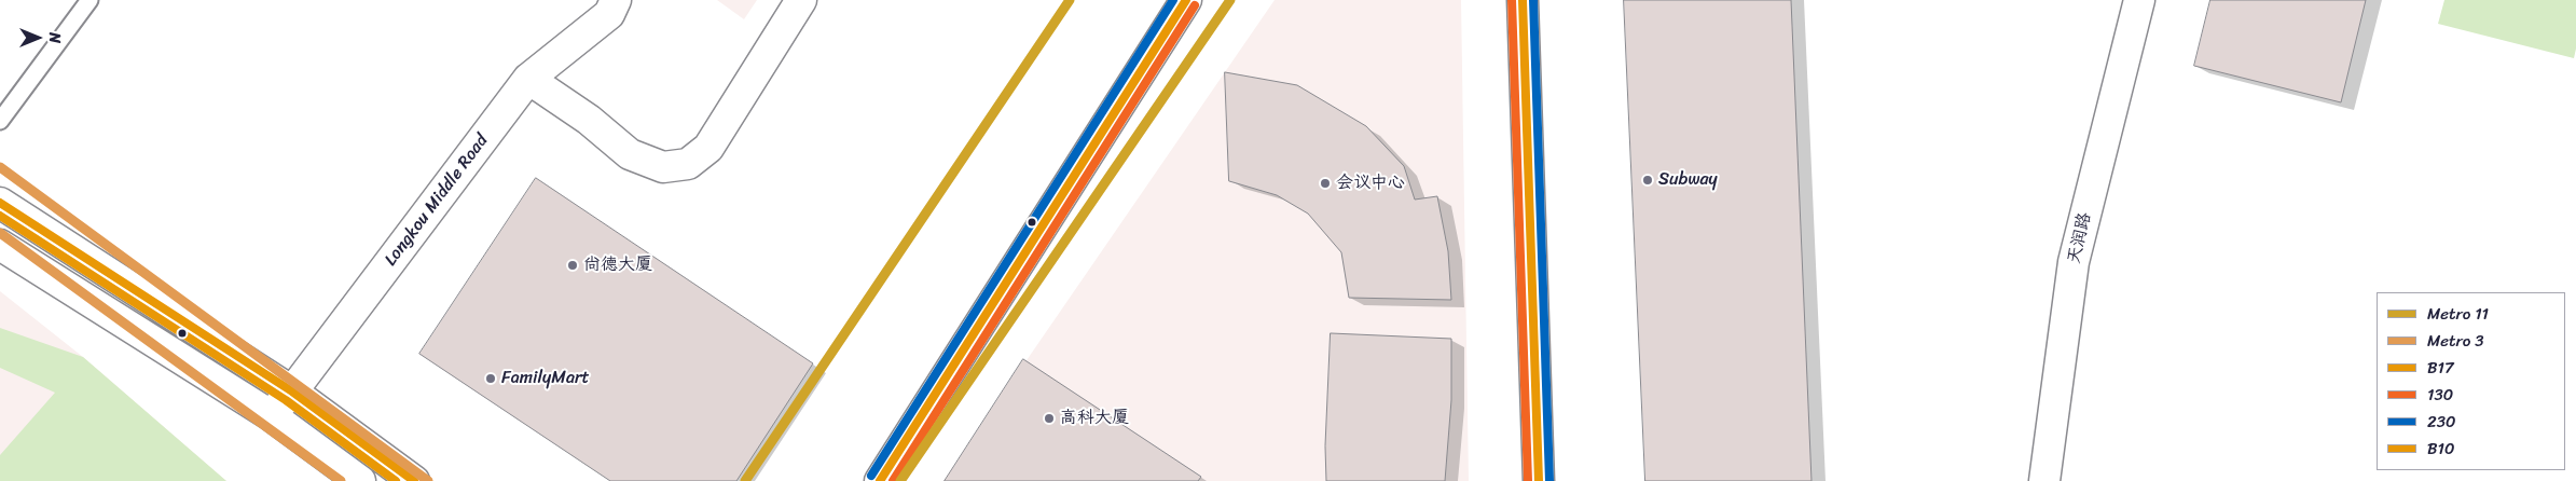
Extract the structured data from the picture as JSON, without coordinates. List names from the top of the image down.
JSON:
{
  "streets": {
    "main road": ["Longkou Middle Road", "天润路"]
  },
  "places": [
    "Subway",
    "会议中心",
    "尚德大厦",
    "FamilyMart",
    "高科大厦"
  ],
  "lines": [
    "metro line 11",
    "transit line B17",
    "transit line 130",
    "transit line 230",
    "metro line 3",
    "transit line B10"
  ],
  "legend": [
    "Metro 11",
    "Metro 3",
    "B17",
    "130",
    "230",
    "B10"
  ],
  "north": "right"
}
